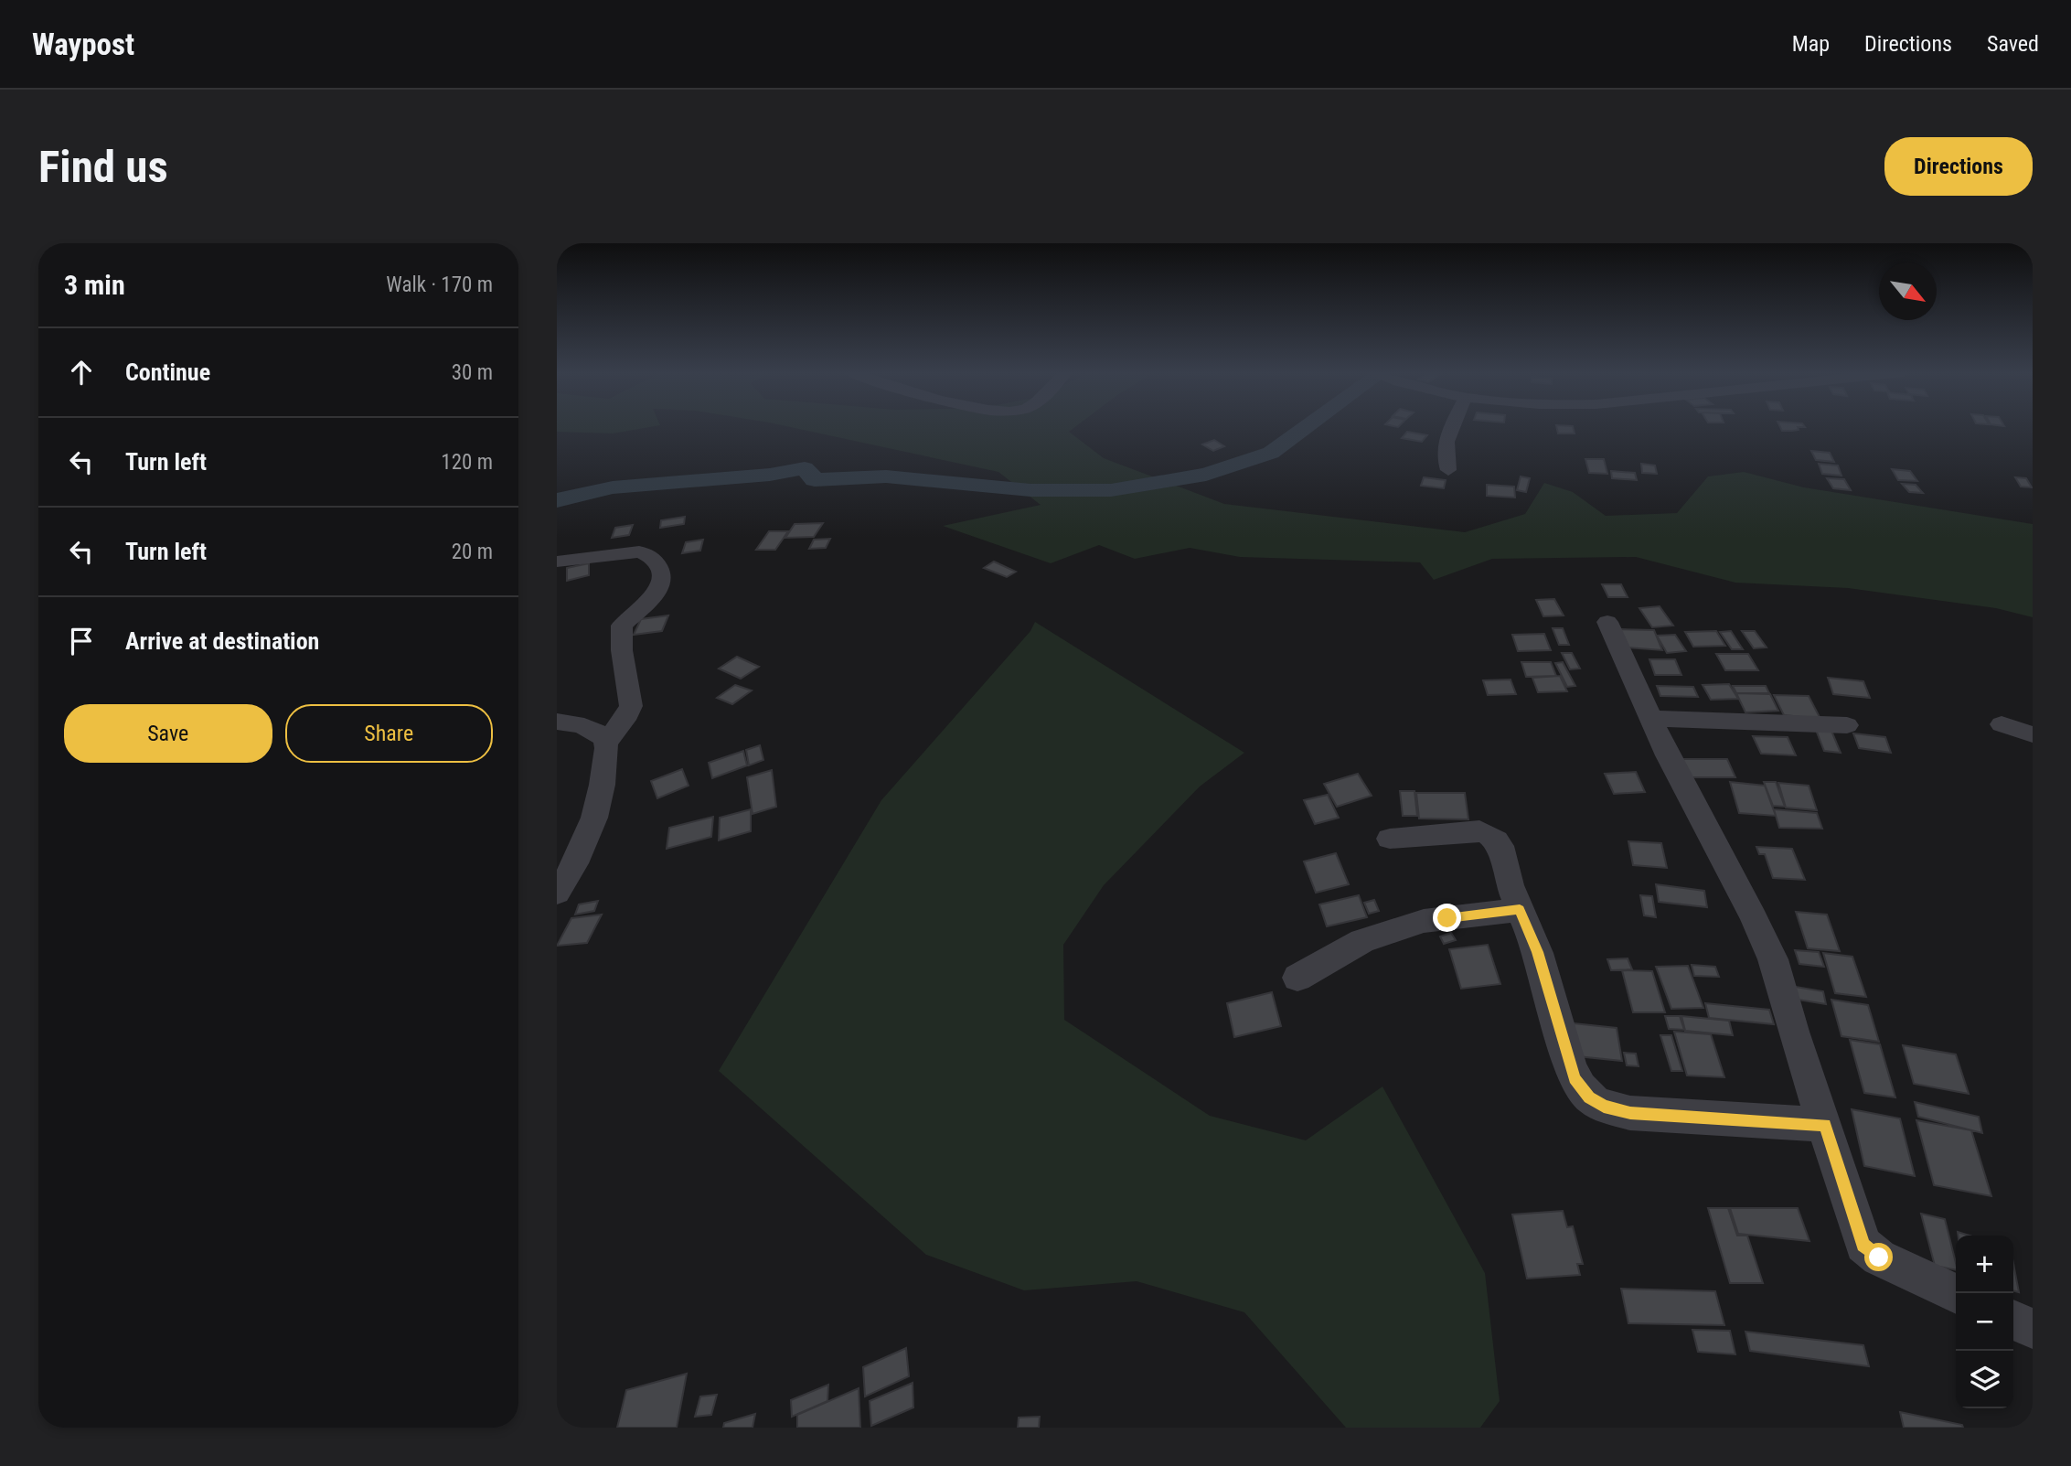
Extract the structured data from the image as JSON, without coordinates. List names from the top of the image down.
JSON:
{
  "north": "bottom right",
  "page": {
    "header": "Waypost",
    "nav": ["Map", "Directions", "Saved"],
    "buttons": [
      "Directions",
      ["Save", "Share"]
    ],
    "title": "Find us",
    "heading": ["3 min", "Walk · 170 m"],
    "list": [
      ["Continue", "30 m"],
      ["Turn left", "120 m"],
      ["Turn left", "20 m"],
      "Arrive at destination"
    ],
    "map_buttons": ["+", "−"]
  }
}
